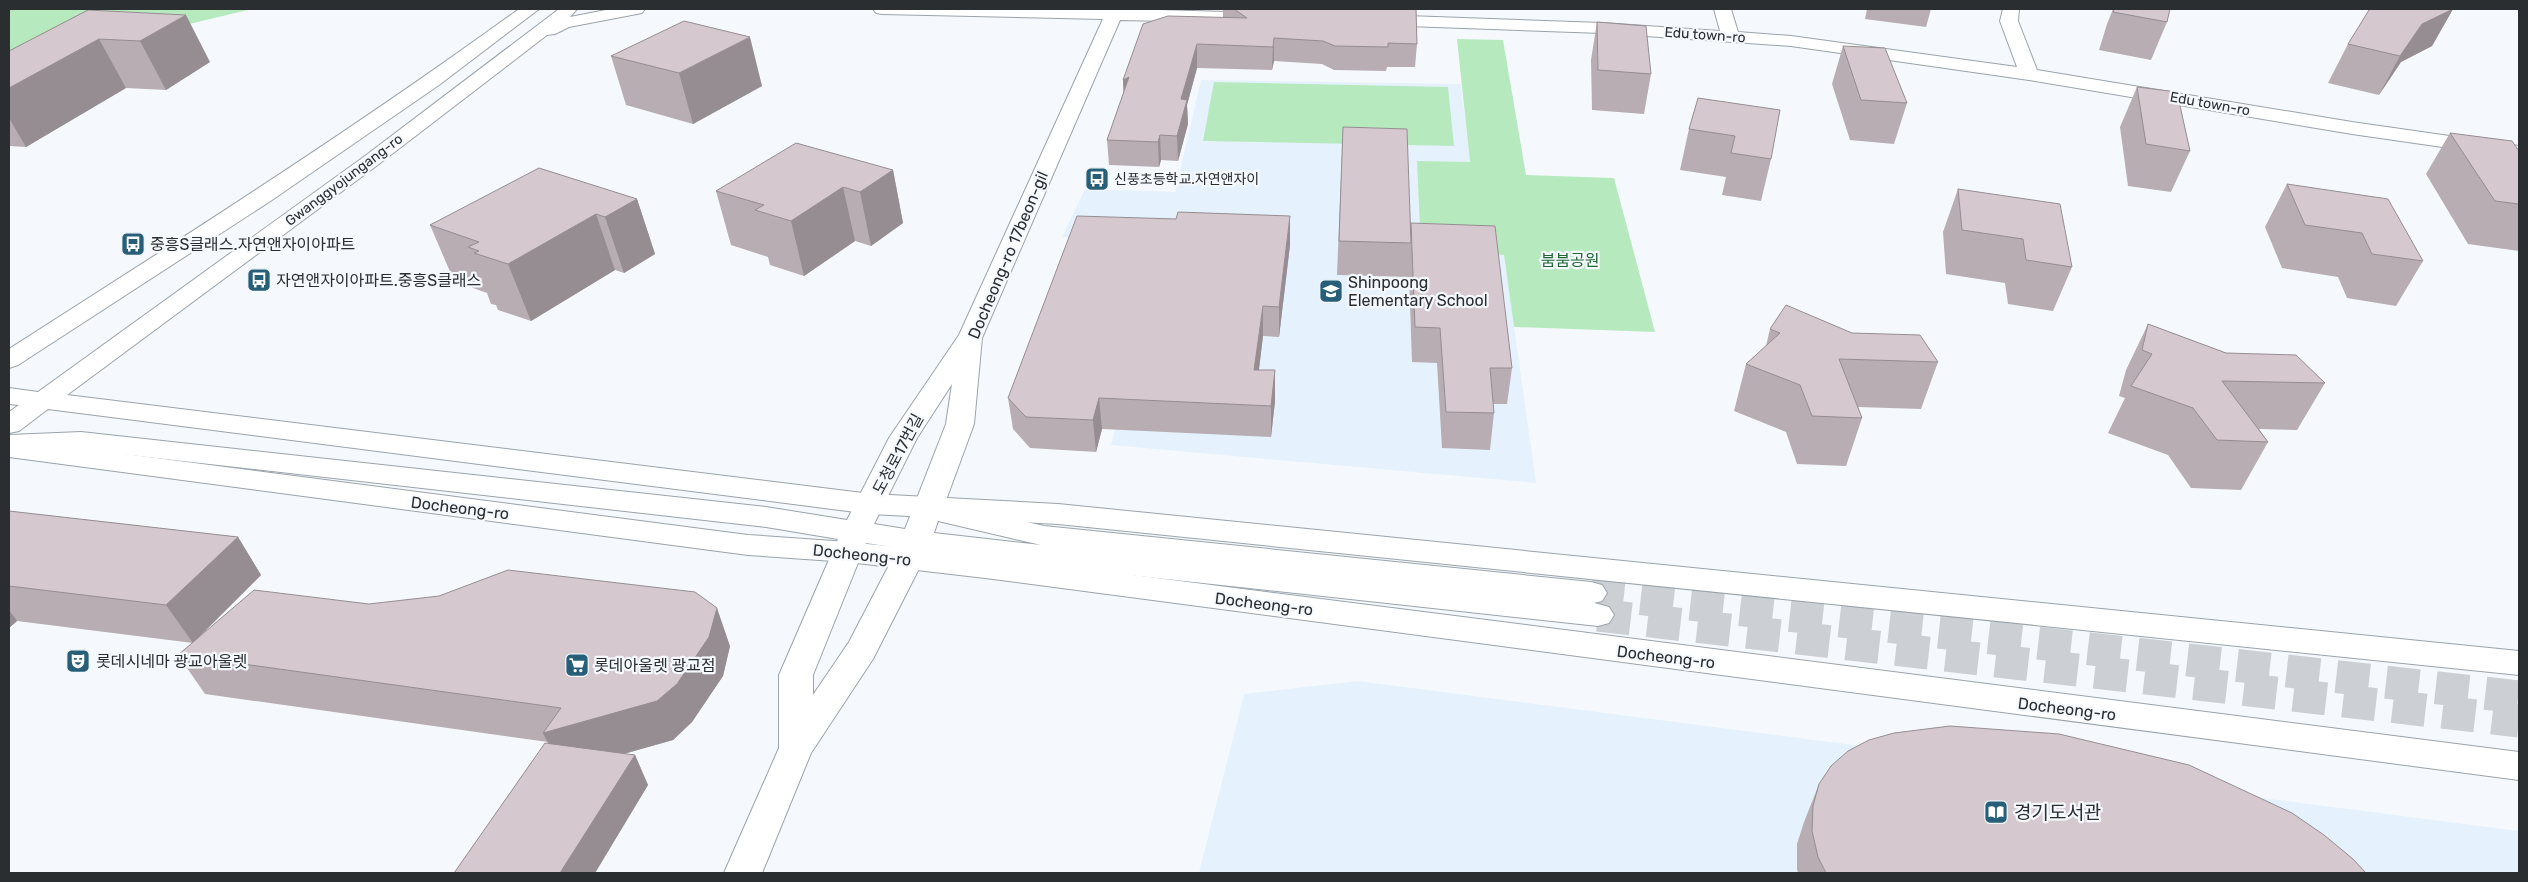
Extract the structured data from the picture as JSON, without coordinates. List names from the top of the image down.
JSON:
{
  "streets": {
    "main road": [
      "Edu town-ro",
      "Gwanggyojungang-ro",
      "Docheong-ro 17beon-gil",
      "도청로17번길",
      "Docheong-ro"
    ]
  },
  "crossings": [
    ["Docheong-ro 17beon-gil", "도청로17번길"],
    ["Docheong-ro 17beon-gil", "Docheong-ro"],
    ["도청로17번길", "Docheong-ro"]
  ],
  "parks": ["붐붐공원"],
  "places": {
    "bus stop": ["신풍초등학교.자연앤자이", "중흥S클래스.자연앤자이아파트", "자연앤자이아파트.중흥S클래스"],
    "school or university": ["Shinpoong Elementary School"],
    "theatre": ["롯데시네마 광교아울렛"],
    "supermarket": ["롯데아울렛 광교점"],
    "library": ["경기도서관"]
  }
}
